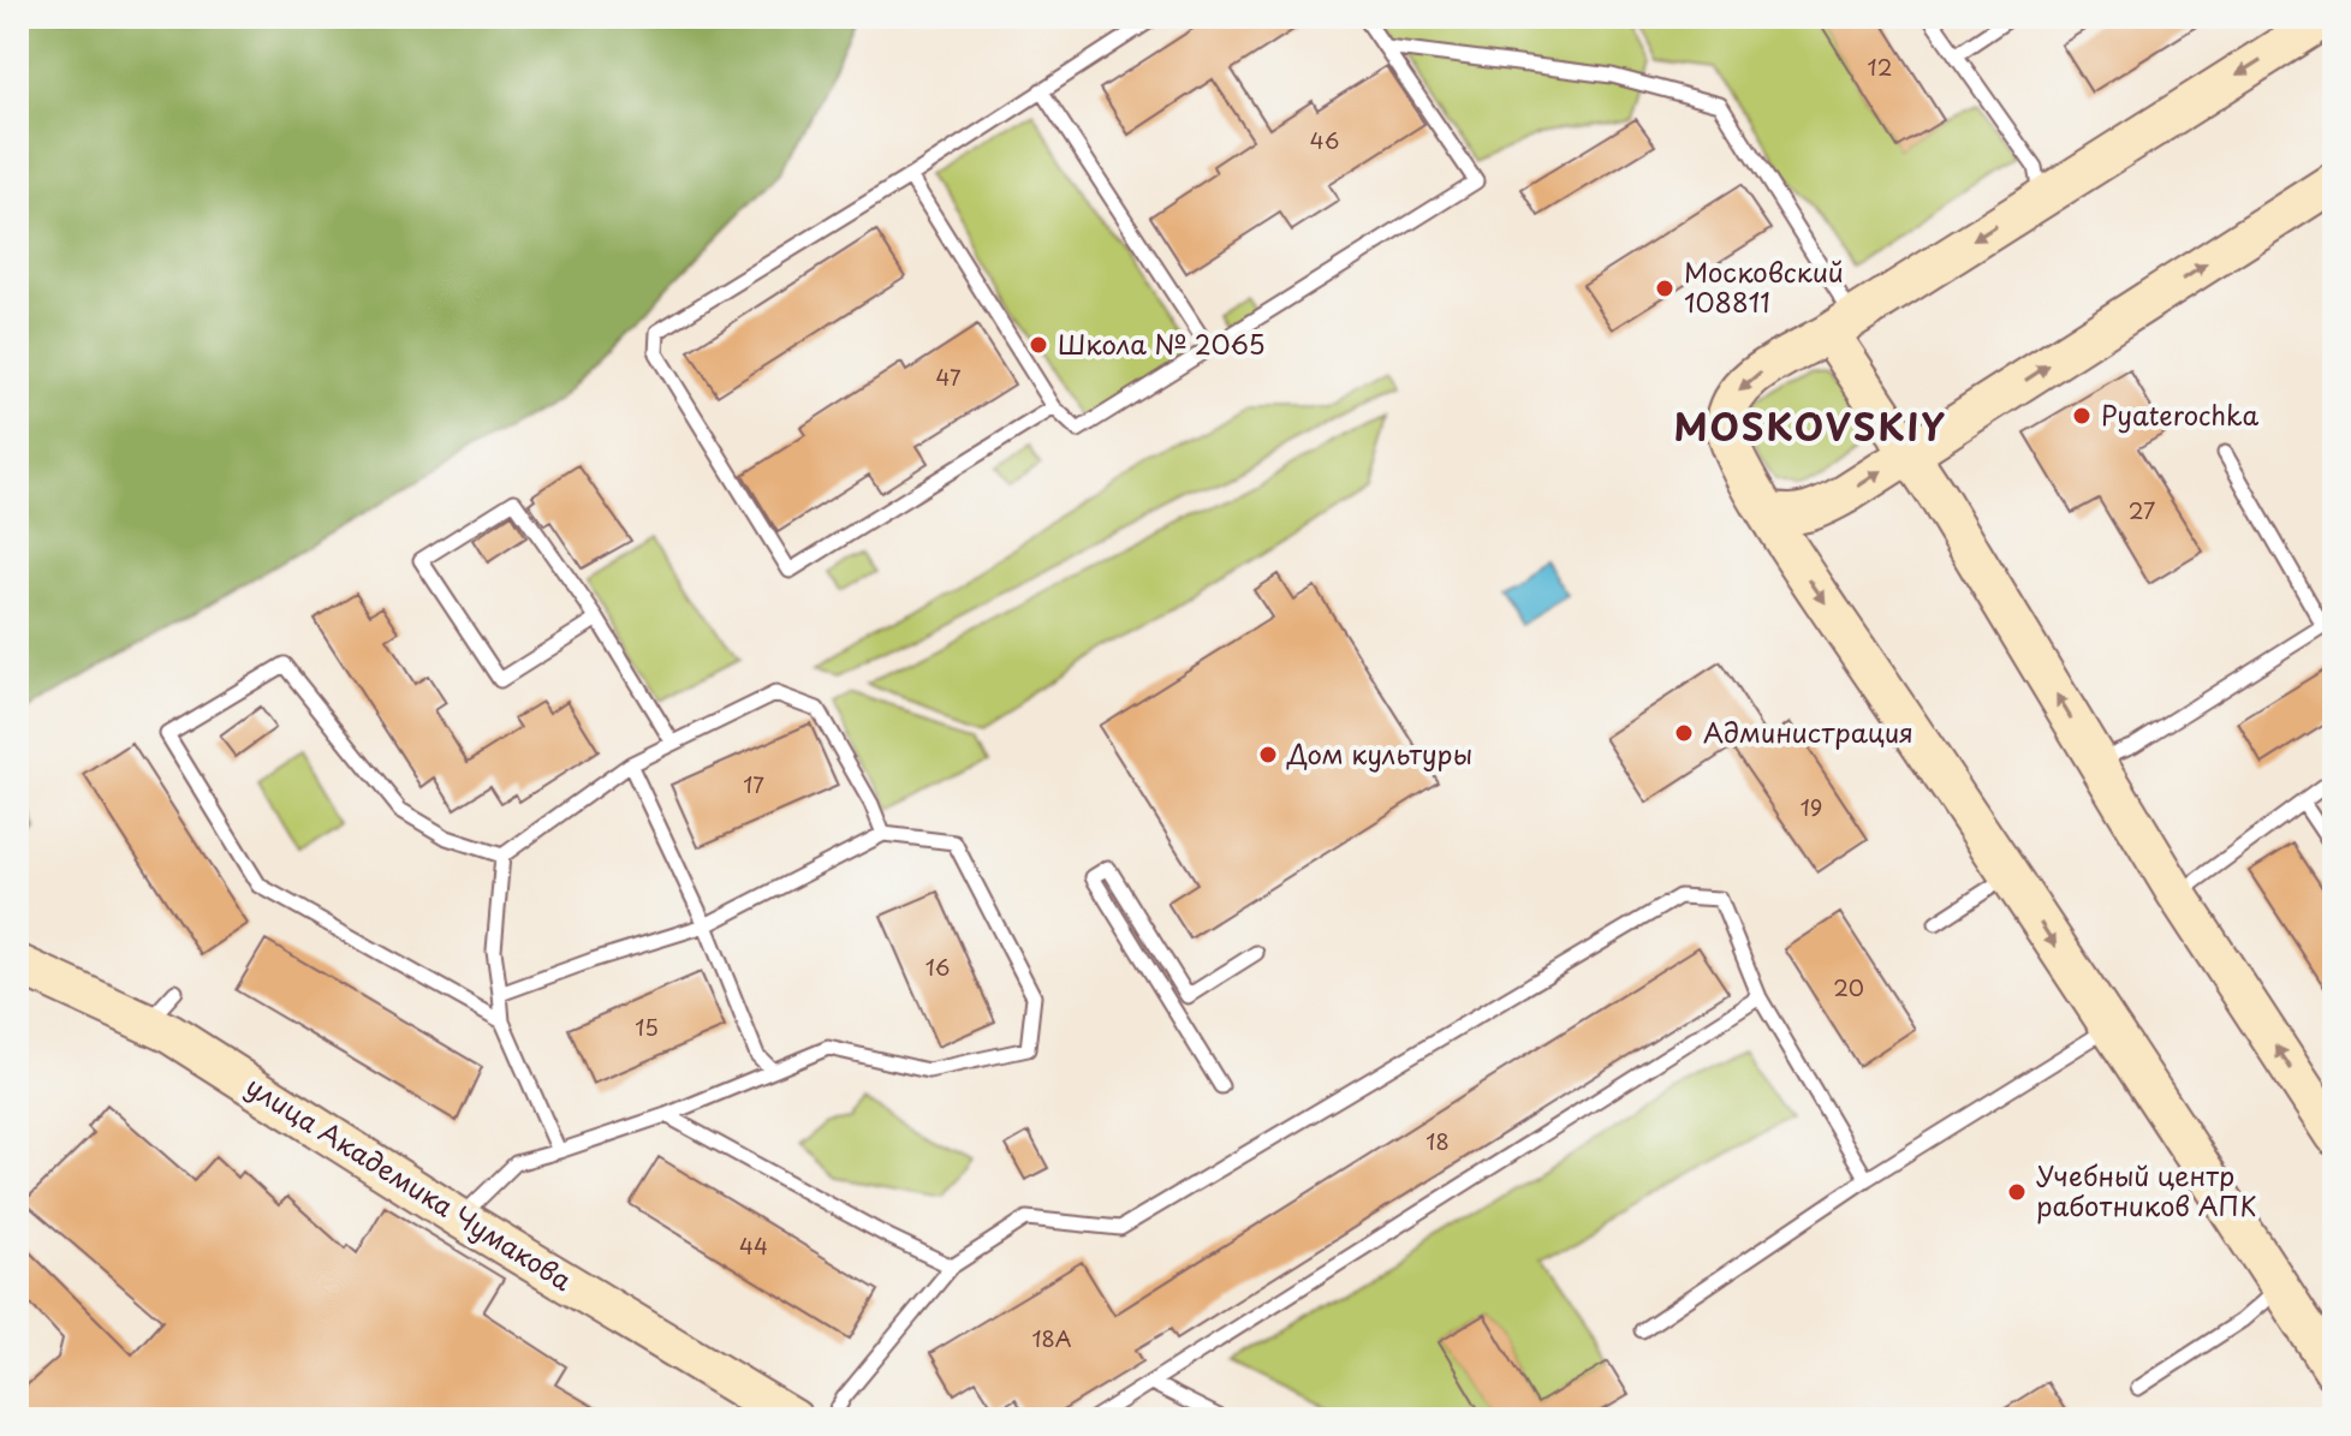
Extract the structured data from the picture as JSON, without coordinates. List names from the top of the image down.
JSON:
{
  "streets": {
    "street": ["улица Академика Чумакова"]
  },
  "districts": ["MOSKOVSKIY"],
  "places": [
    "Московский 108811",
    "Школа № 2065",
    "Pyaterochka",
    "Администрация",
    "Дом культуры",
    "Учебный центр работников АПК"
  ],
  "house_numbers": [
    "12",
    "46",
    "47",
    "27",
    "17",
    "19",
    "16",
    "20",
    "15",
    "18",
    "44",
    "18А"
  ]
}
